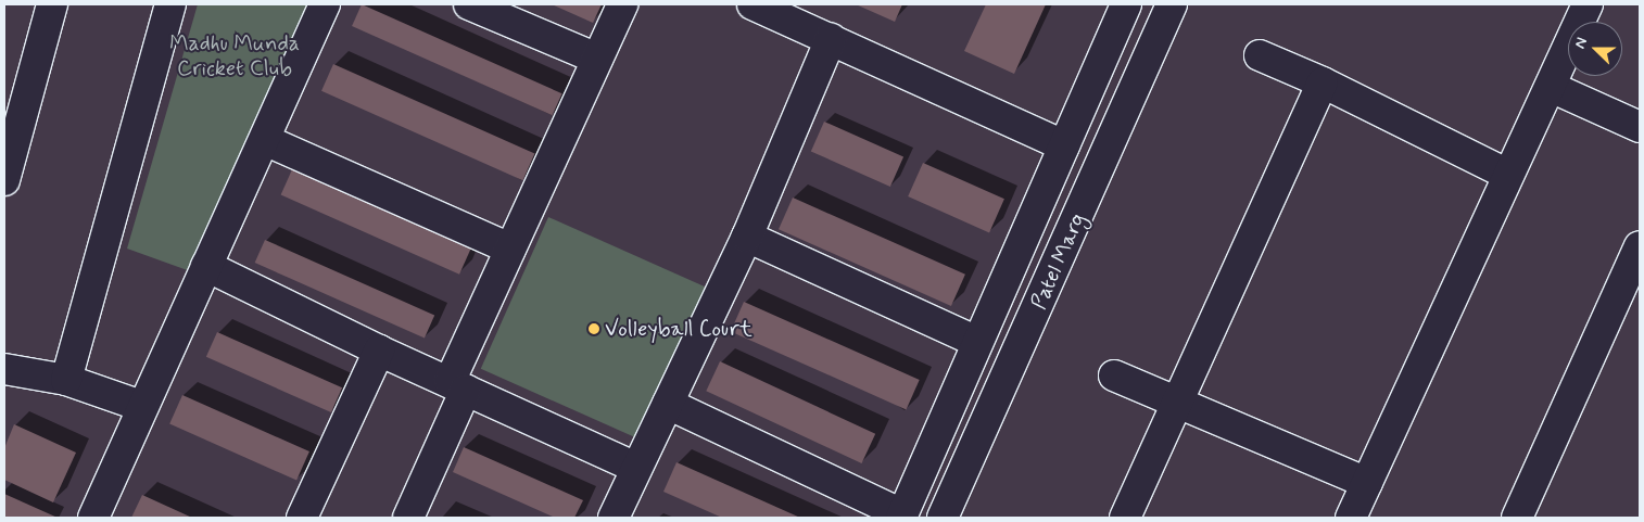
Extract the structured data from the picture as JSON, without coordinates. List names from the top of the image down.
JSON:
{
  "streets": {
    "street": ["Patel Marg"]
  },
  "parks": ["Madhu Munda Cricket Club"],
  "places": ["Volleyball Court"],
  "north": "left"
}
